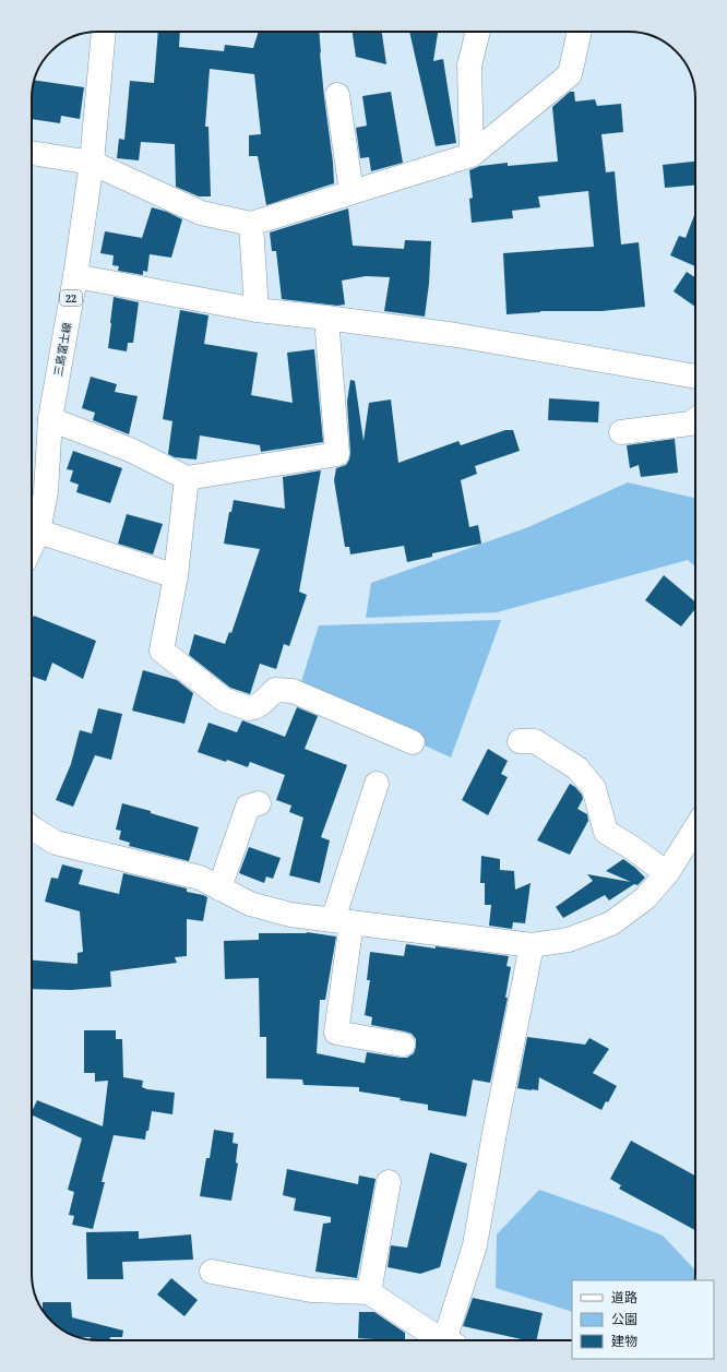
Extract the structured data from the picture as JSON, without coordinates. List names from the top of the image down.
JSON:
{
  "streets": {
    "street": ["22", "三島富士線"]
  },
  "legend": ["道路", "公園", "建物"]
}
